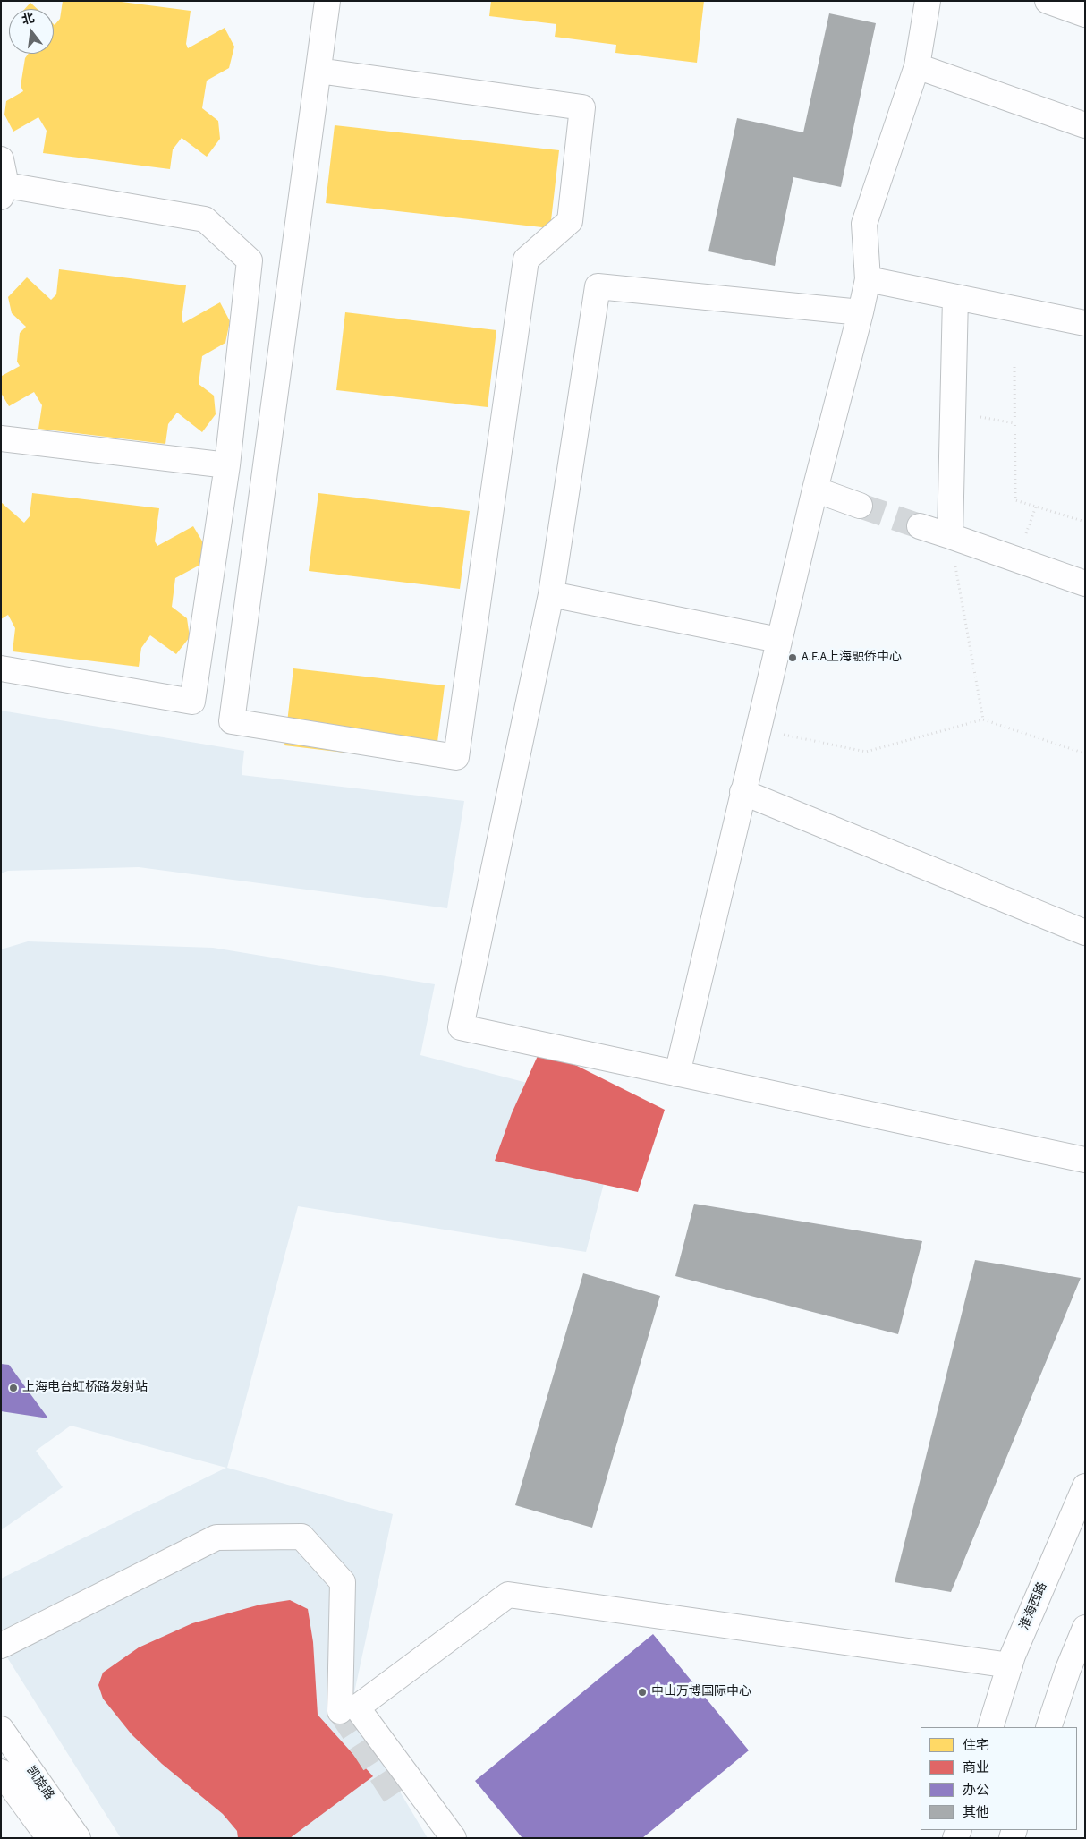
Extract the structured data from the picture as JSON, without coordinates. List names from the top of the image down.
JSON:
{
  "streets": {
    "street": ["淮海西路", "凯旋路"]
  },
  "places": ["A.F.A上海融侨中心", "上海电台虹桥路发射站", "中山万博国际中心"],
  "legend": [
    "住宅",
    "商业",
    "办公",
    "其他"
  ],
  "north": "top"
}
